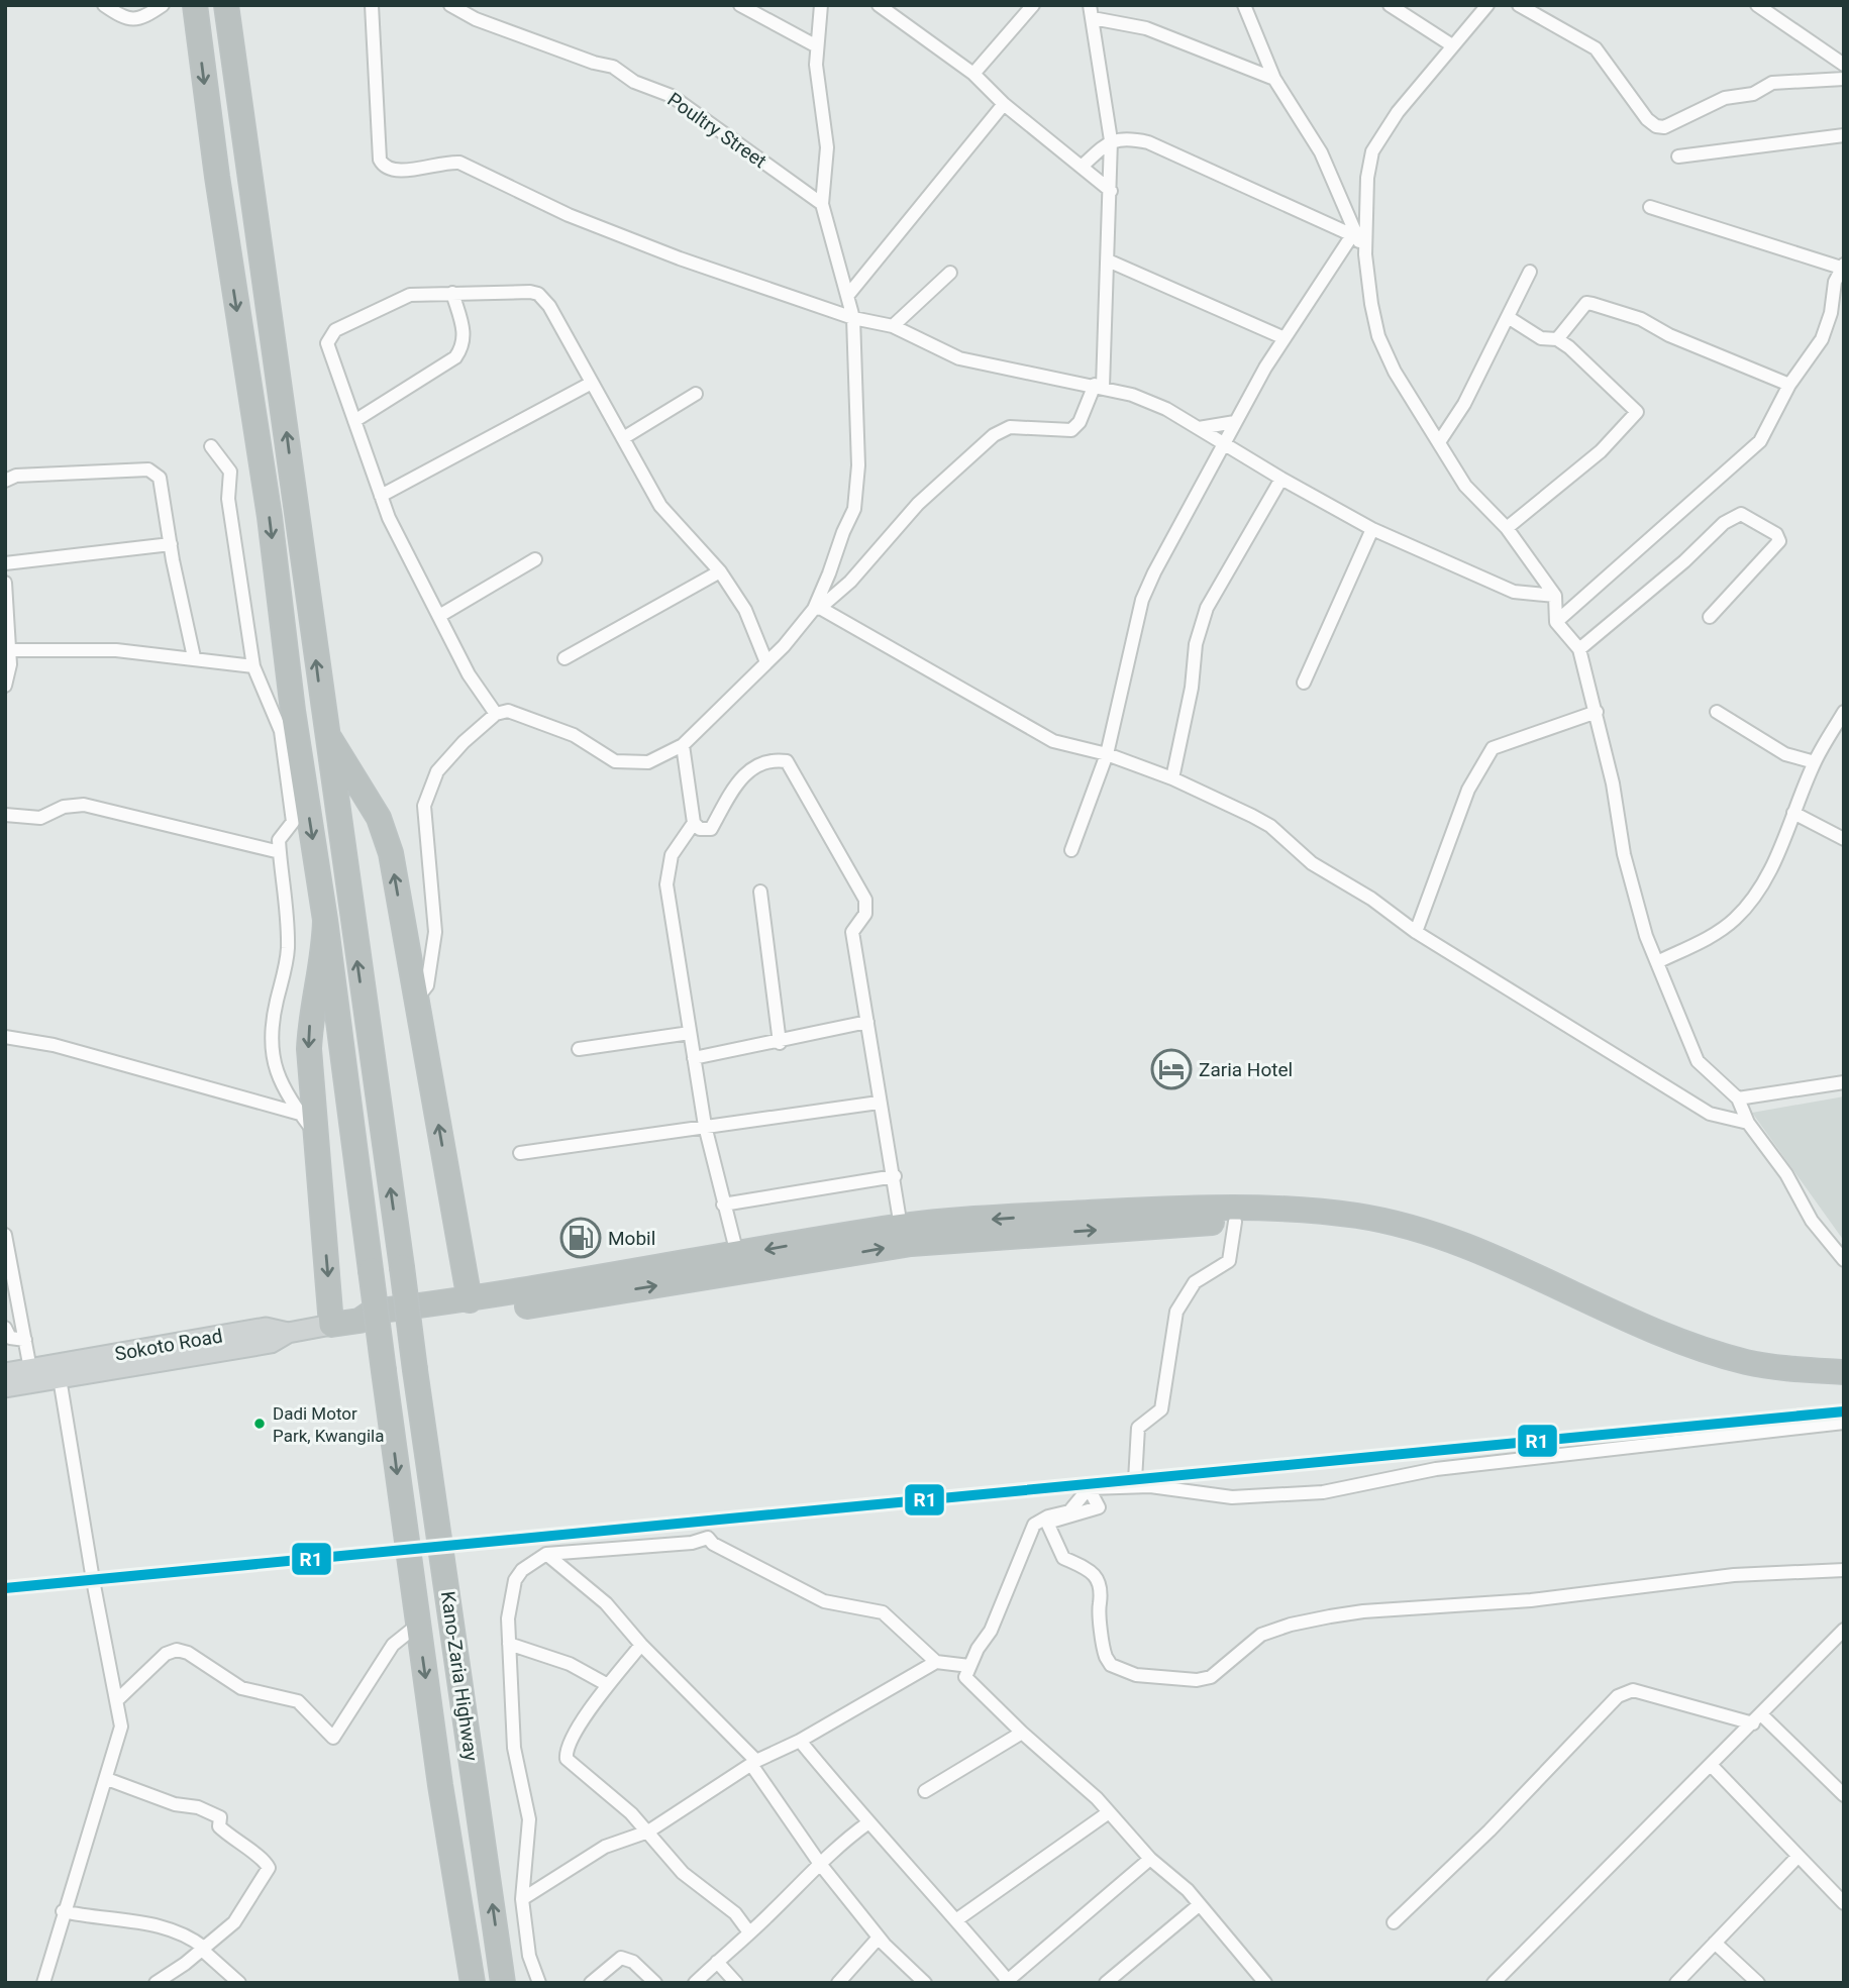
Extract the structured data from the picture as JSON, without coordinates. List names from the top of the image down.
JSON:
{
  "streets": {
    "highway": ["Kano-Zaria Highway"],
    "main road": ["Sokoto Road"],
    "street": ["Poultry Street"]
  },
  "places": {
    "hotel": ["Zaria Hotel"],
    "fuel station": ["Mobil"],
    "other": ["Dadi Motor Park, Kwangila"]
  },
  "lines": ["transit line R1"]
}
